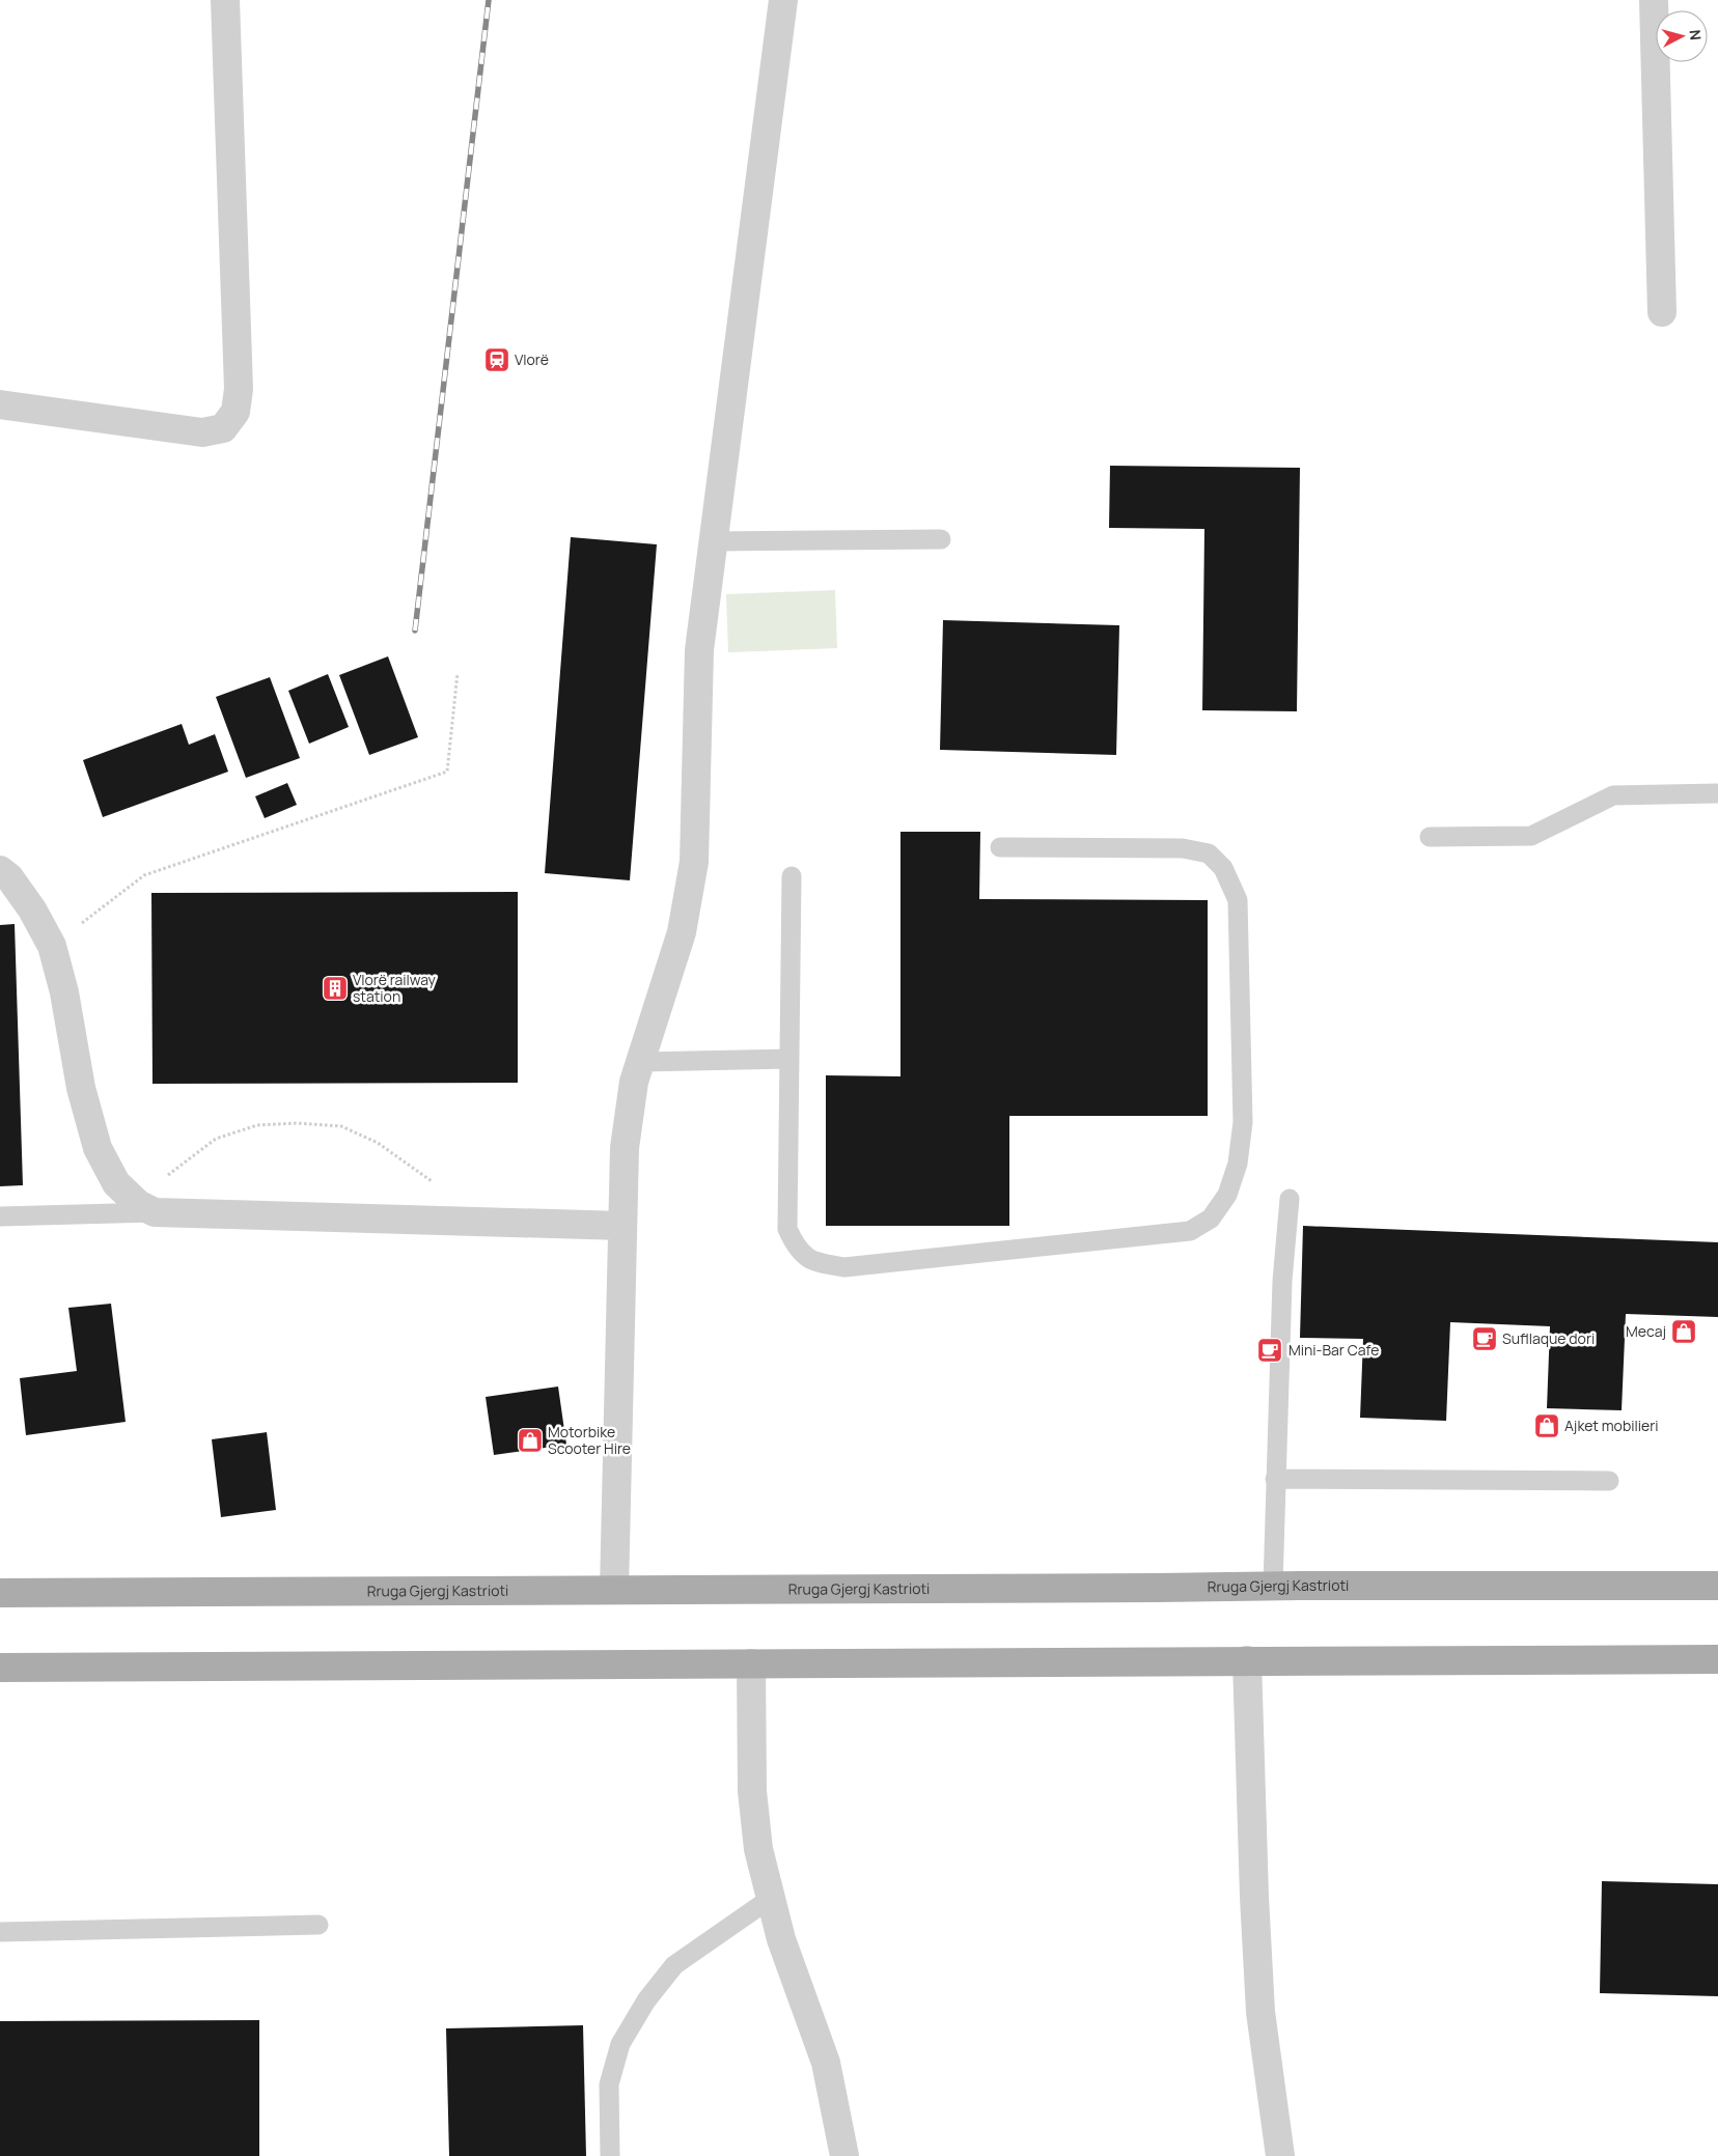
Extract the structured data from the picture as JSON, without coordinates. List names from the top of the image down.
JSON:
{
  "streets": {
    "main road": ["Rruga Gjergj Kastrioti"]
  },
  "places": {
    "station": ["Vlorë"],
    "building": ["Vlorë railway station"],
    "shop": ["Mecaj", "Ajket mobilieri", "Motorbike Scooter Hire"],
    "cafe": ["Sufllaque dori", "Mini-Bar Cafe"]
  },
  "north": "right"
}
